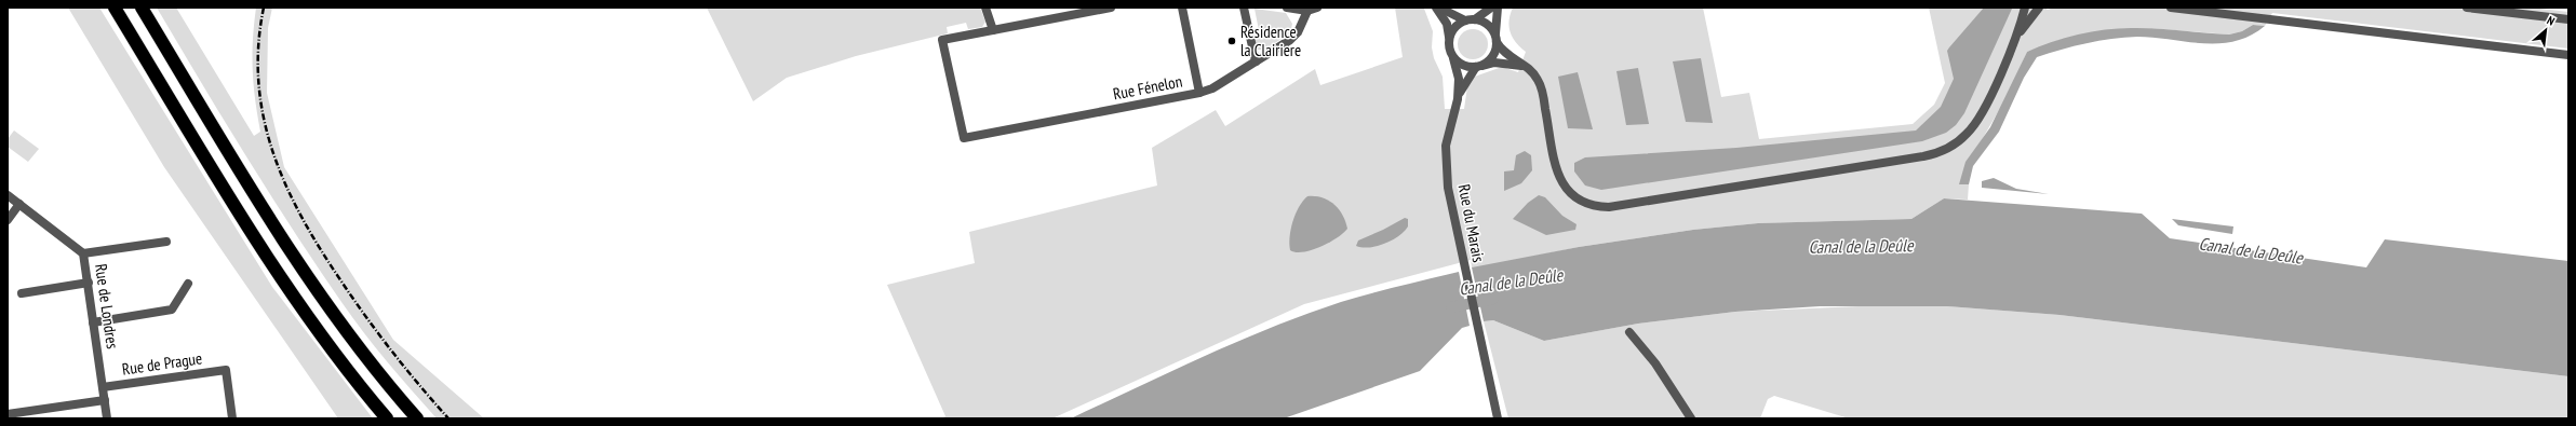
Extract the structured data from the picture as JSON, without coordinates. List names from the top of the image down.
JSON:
{
  "streets": {
    "street": [
      "Rue Fénelon",
      "Rue du Marais",
      "Rue de Londres",
      "Rue de Prague"
    ]
  },
  "crossings": [
    ["Rue de Londres", "Rue de Prague"]
  ],
  "water": ["Canal de la Deûle"],
  "places": ["Résidence la Clairiere"],
  "north": "top right"
}
